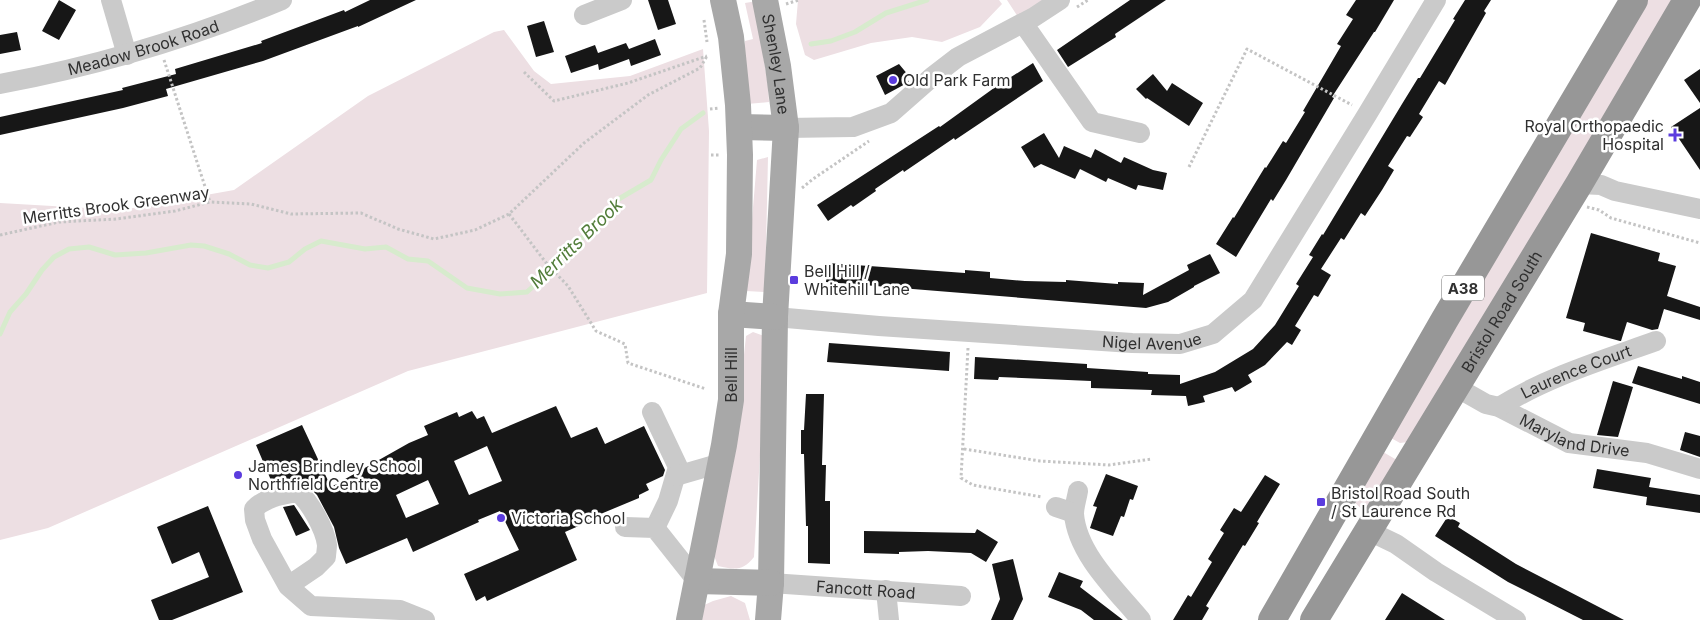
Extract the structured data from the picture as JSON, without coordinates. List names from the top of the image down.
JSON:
{
  "streets": {
    "highway": ["A38", "Bristol Road South"],
    "main road": ["Shenley Lane", "Bell Hill"],
    "street": [
      "Meadow Brook Road",
      "Nigel Avenue",
      "Laurence Court",
      "Maryland Drive",
      "Fancott Road"
    ],
    "path": ["Merritts Brook Greenway"]
  },
  "crossings": [
    ["Bristol Road South", "Maryland Drive"],
    ["Laurence Court", "Maryland Drive"]
  ],
  "water": ["Merritts Brook"],
  "places": {
    "other": ["Old Park Farm", "James Brindley School Northfield Centre", "Victoria School"],
    "health": ["Royal Orthopaedic Hospital"],
    "transit": ["Bell Hill / Whitehill Lane", "Bristol Road South / St Laurence Rd"]
  }
}
